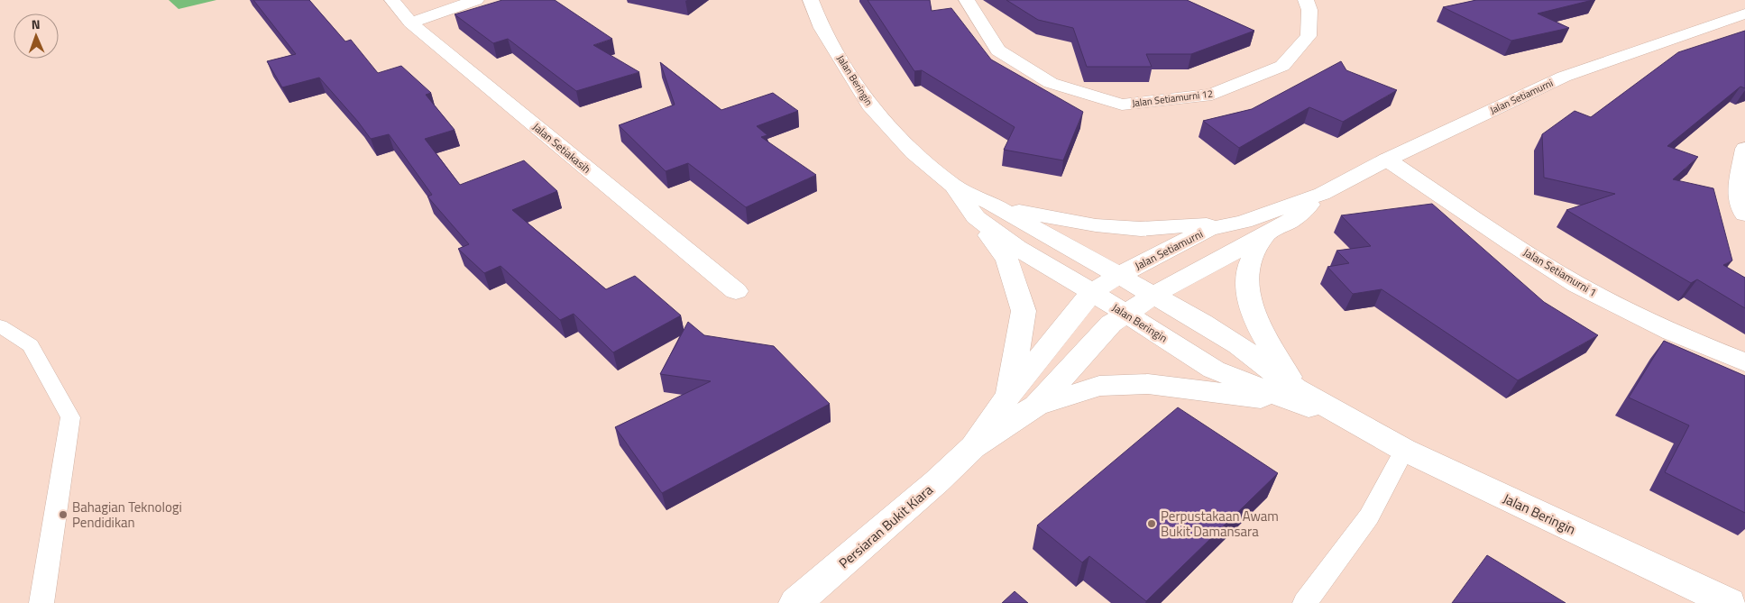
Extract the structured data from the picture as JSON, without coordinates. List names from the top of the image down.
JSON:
{
  "streets": {
    "street": [
      "Jalan Beringin",
      "Jalan Setiamurni",
      "Jalan Setiamurni 12",
      "Jalan Setiakasih",
      "Jalan Setiamurni 1",
      "Persiaran Bukit Kiara"
    ]
  },
  "crossings": [
    ["Jalan Beringin", "Jalan Setiamurni"],
    ["Jalan Beringin", "Persiaran Bukit Kiara"],
    ["Jalan Setiamurni", "Jalan Setiamurni 1"],
    ["Jalan Setiamurni", "Persiaran Bukit Kiara"]
  ],
  "places": ["Bahagian Teknologi Pendidikan", "Perpustakaan Awam Bukit Damansara"],
  "north": "top"
}
